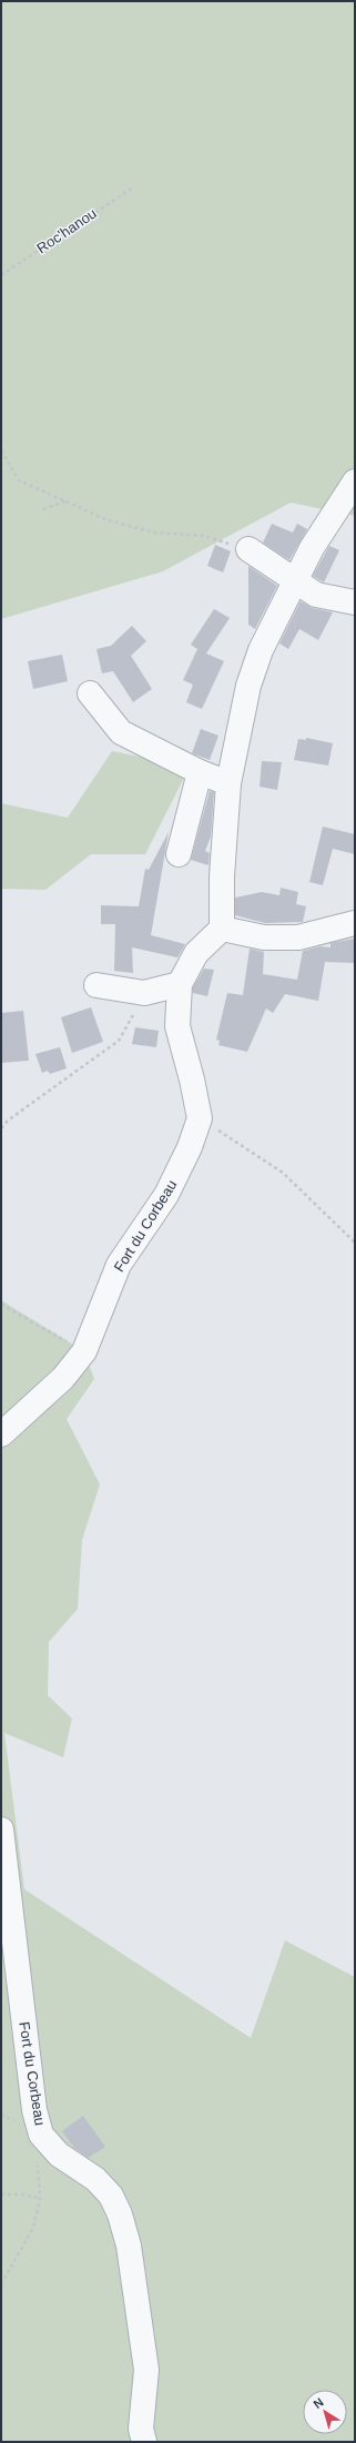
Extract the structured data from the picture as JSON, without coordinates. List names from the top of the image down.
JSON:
{
  "streets": {
    "street": ["Fort du Corbeau"],
    "path": ["Roc'hanou"]
  },
  "north": "top left"
}
